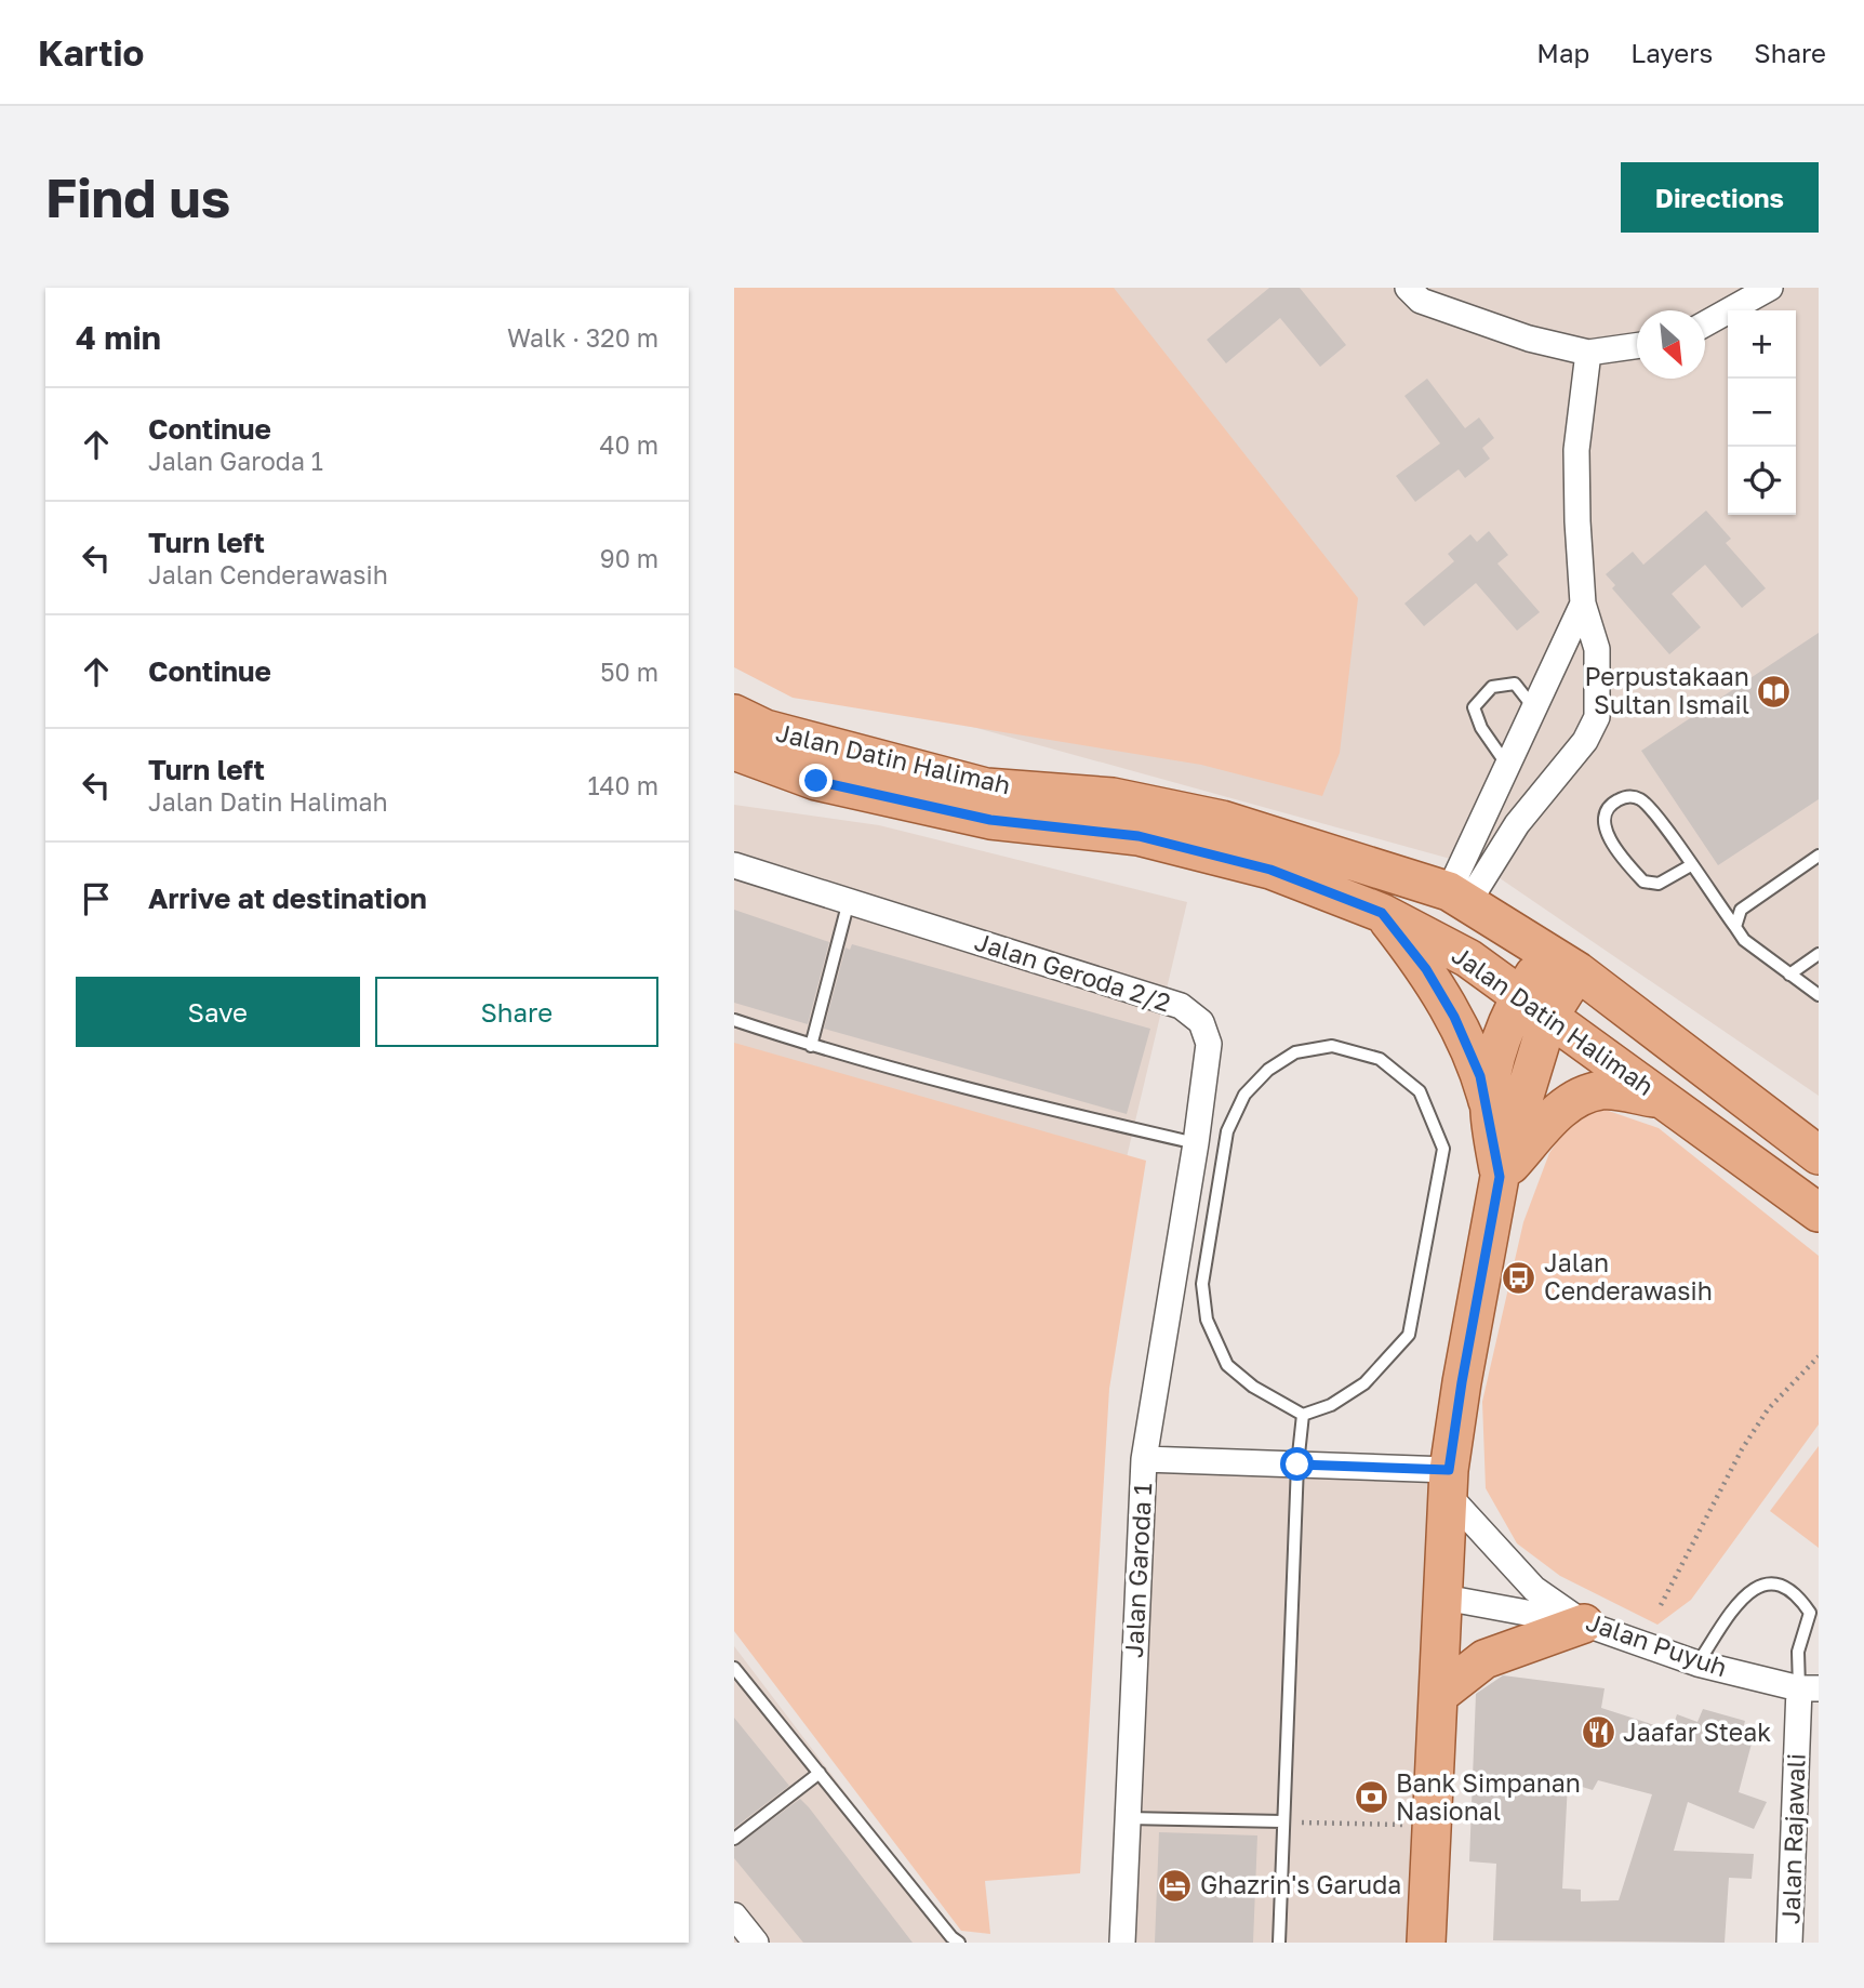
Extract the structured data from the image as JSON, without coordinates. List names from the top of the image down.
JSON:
{
  "streets": {
    "main road": ["Jalan Datin Halimah"],
    "street": [
      "Jalan Geroda 2/2",
      "Jalan Garoda 1",
      "Jalan Puyuh",
      "Jalan Rajawali"
    ]
  },
  "crossings": [
    ["Jalan Geroda 2/2", "Jalan Garoda 1"],
    ["Jalan Garoda 1", "Jalan Puyuh"],
    ["Jalan Puyuh", "Jalan Rajawali"]
  ],
  "places": {
    "library": ["Perpustakaan Sultan Ismail"],
    "bus stop": ["Jalan Cenderawasih"],
    "restaurant": ["Jaafar Steak"],
    "bank": ["Bank Simpanan Nasional"],
    "hotel": ["Ghazrin's Garuda"]
  },
  "north": "bottom right",
  "page": {
    "header": "Kartio",
    "nav": ["Map", "Layers", "Share"],
    "buttons": [
      "Directions",
      ["Save", "Share"]
    ],
    "title": "Find us",
    "heading": ["4 min", "Walk · 320 m"],
    "map_buttons": ["+", "−"],
    "list": [
      ["Continue", "Jalan Garoda 1", "40 m"],
      ["Turn left", "Jalan Cenderawasih", "90 m"],
      ["Continue", "50 m"],
      ["Turn left", "Jalan Datin Halimah", "140 m"],
      "Arrive at destination"
    ]
  }
}
